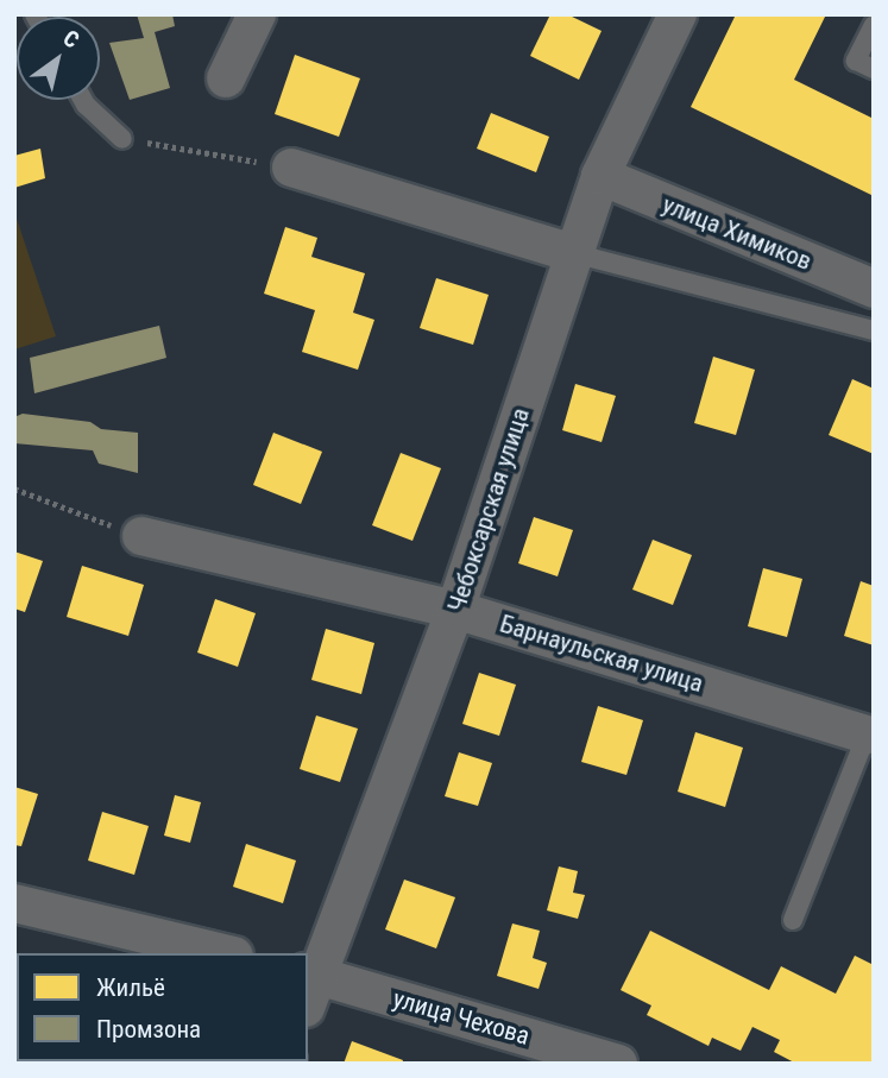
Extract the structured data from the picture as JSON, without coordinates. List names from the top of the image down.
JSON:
{
  "streets": {
    "street": [
      "улица Химиков",
      "Чебоксарская улица",
      "Барнаульская улица",
      "улица Чехова"
    ]
  },
  "crossings": [
    ["улица Химиков", "Чебоксарская улица"],
    ["Чебоксарская улица", "Барнаульская улица"],
    ["Чебоксарская улица", "улица Чехова"]
  ],
  "legend": ["Жильё", "Промзона"],
  "north": "top right"
}
